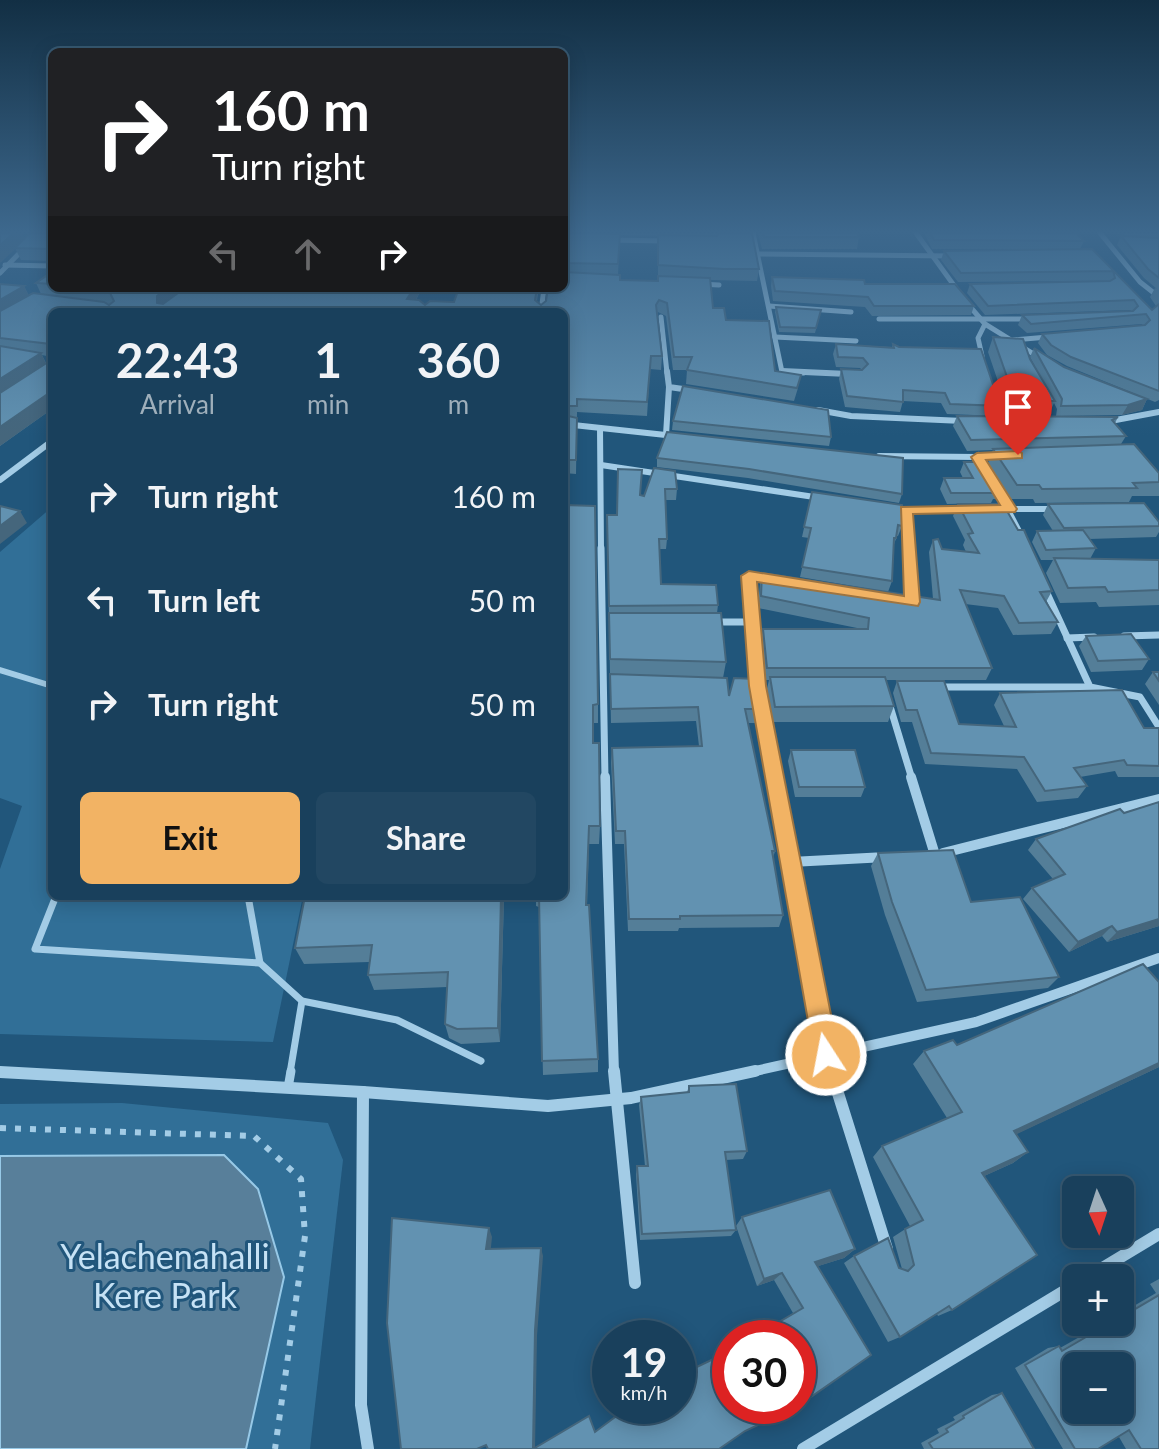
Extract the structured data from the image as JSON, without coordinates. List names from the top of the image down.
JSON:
{
  "parks": ["Yelachenahalli Kere Park"],
  "north": "bottom",
  "page": {
    "turn": ["160 m", "Turn right"],
    "eta": [
      "22:43",
      "Arrival",
      "1",
      "min",
      "360",
      "m"
    ],
    "list": [
      {
        "name": "Turn right",
        "value": "160 m"
      },
      {
        "name": "Turn left",
        "value": "50 m"
      },
      {
        "name": "Turn right",
        "value": "50 m"
      }
    ],
    "buttons": ["Exit", "Share"],
    "map_buttons": ["+", "−"],
    "speed": "19 km/h",
    "limit": "30"
  }
}
